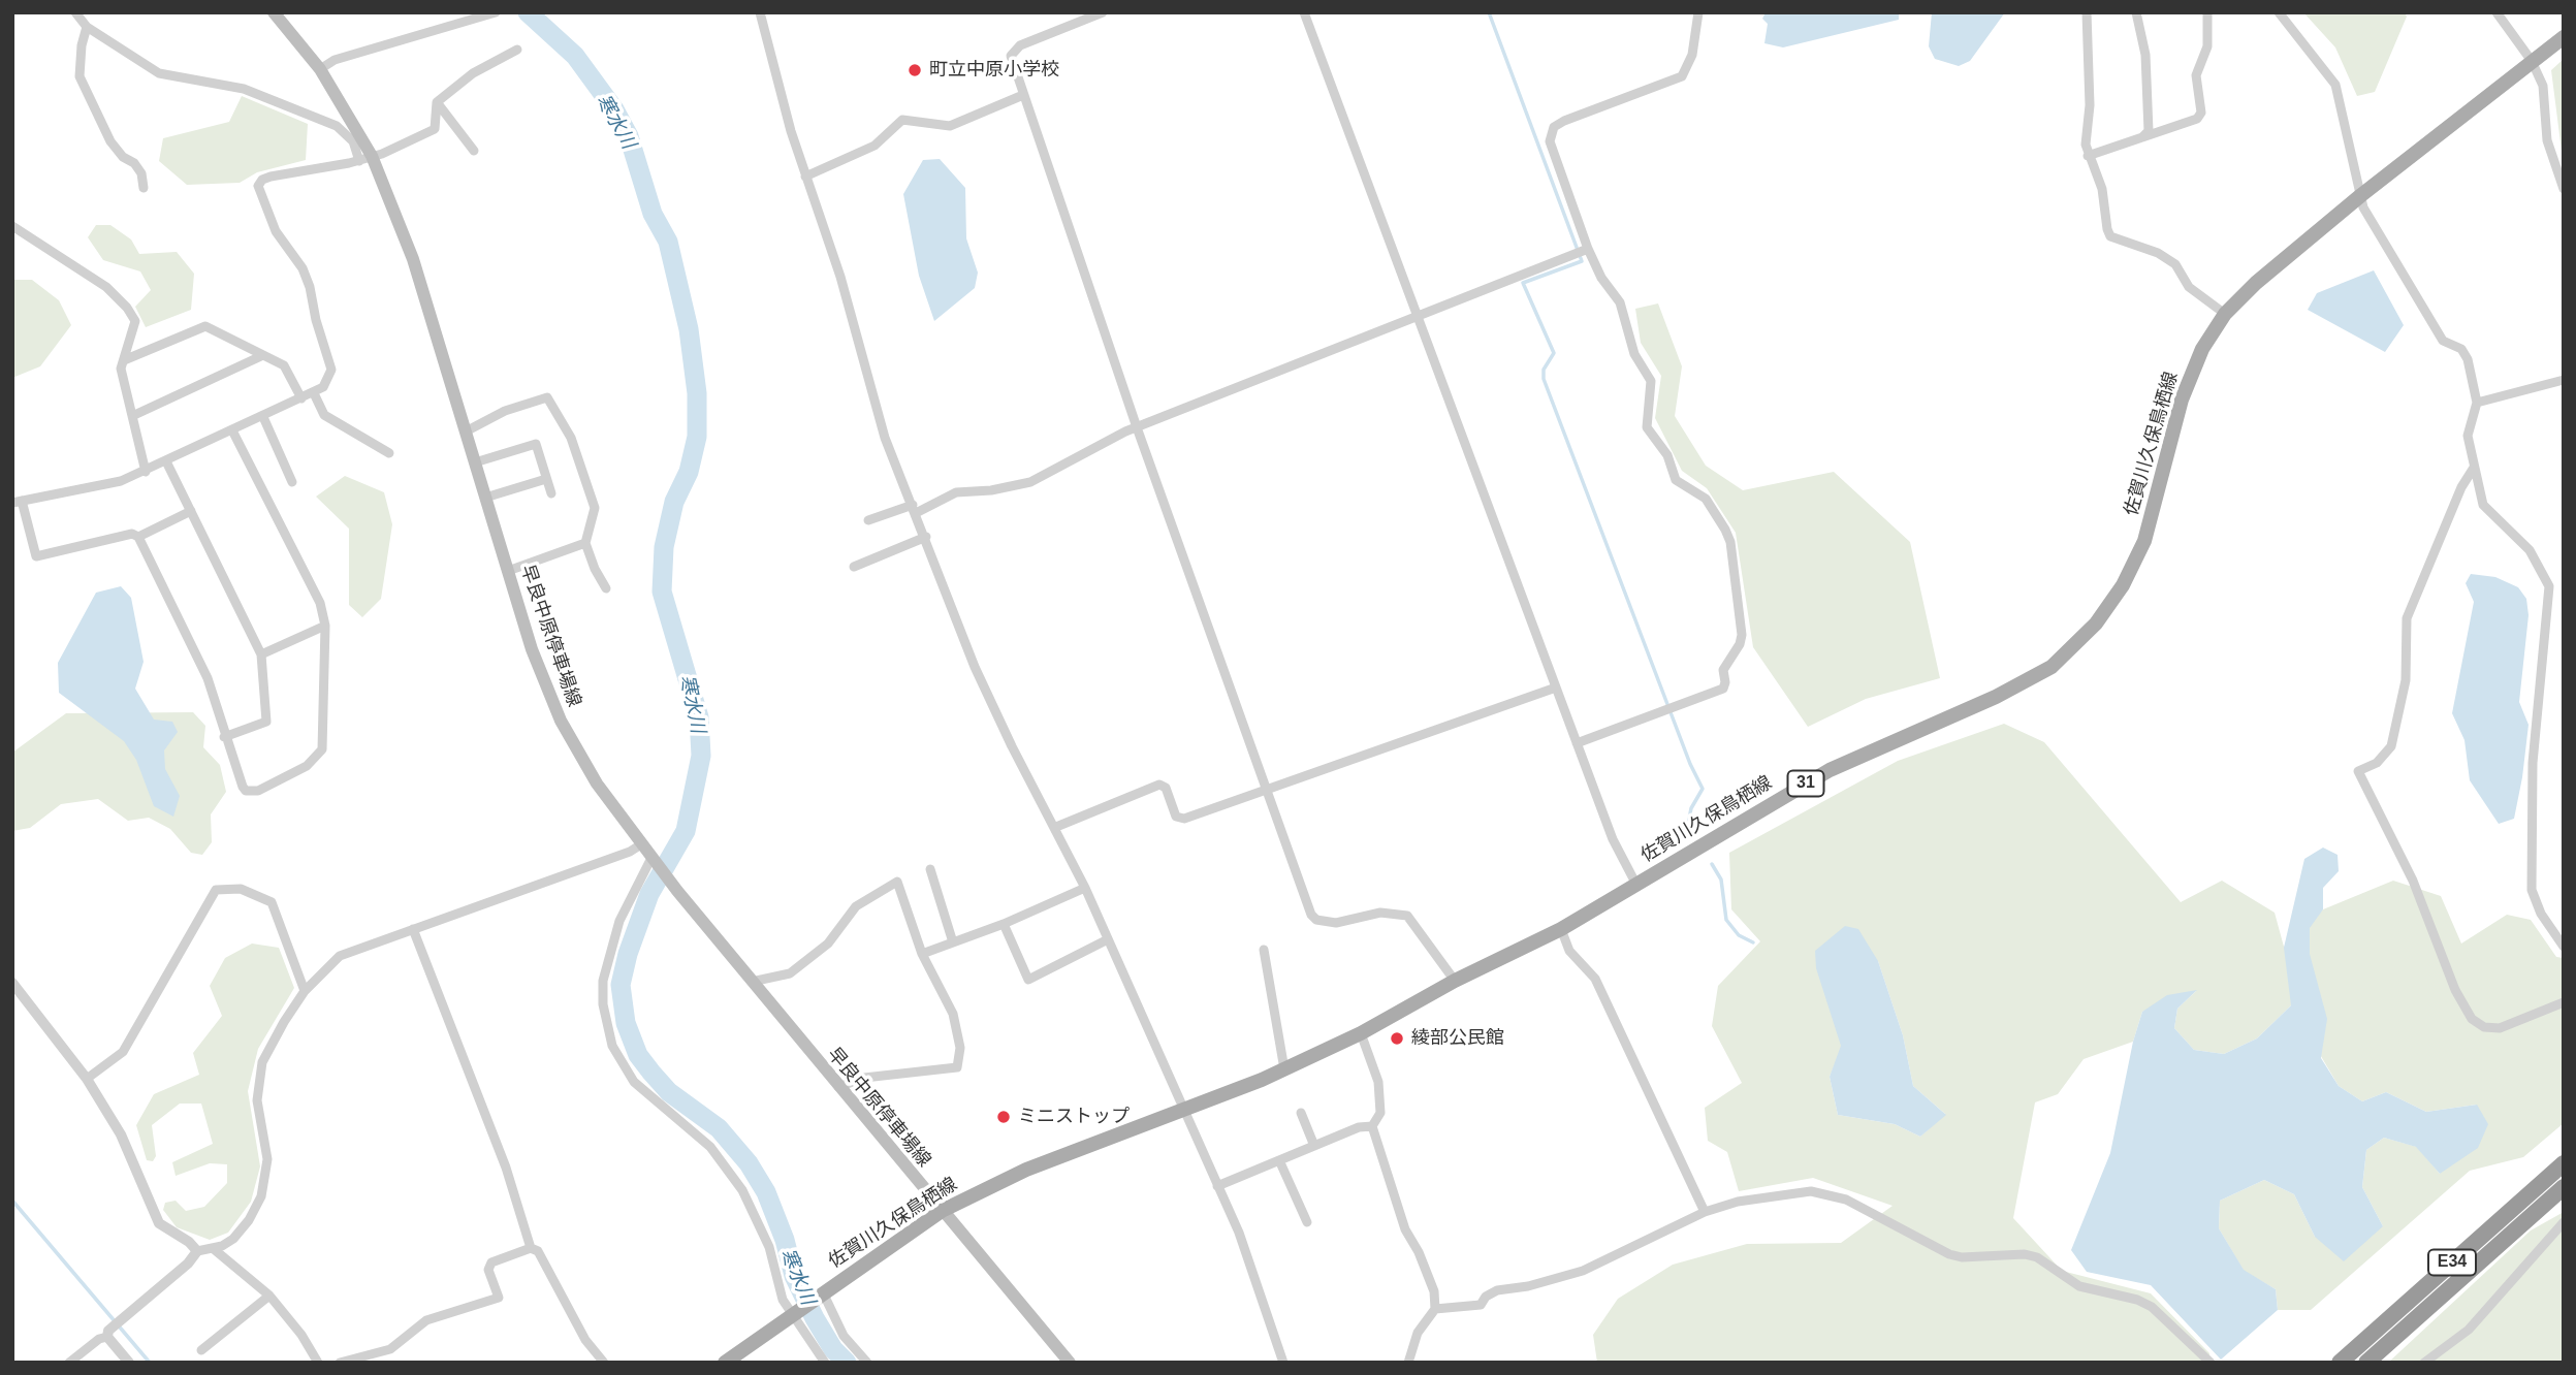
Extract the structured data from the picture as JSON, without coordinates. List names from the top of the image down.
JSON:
{
  "streets": {
    "highway": ["E34"],
    "main road": ["佐賀川久保鳥栖線", "早良中原停車場線", "31"]
  },
  "crossings": [
    ["佐賀川久保鳥栖線", "早良中原停車場線"]
  ],
  "water": ["寒水川"],
  "places": ["町立中原小学校", "綾部公民館", "ミニストップ"]
}
